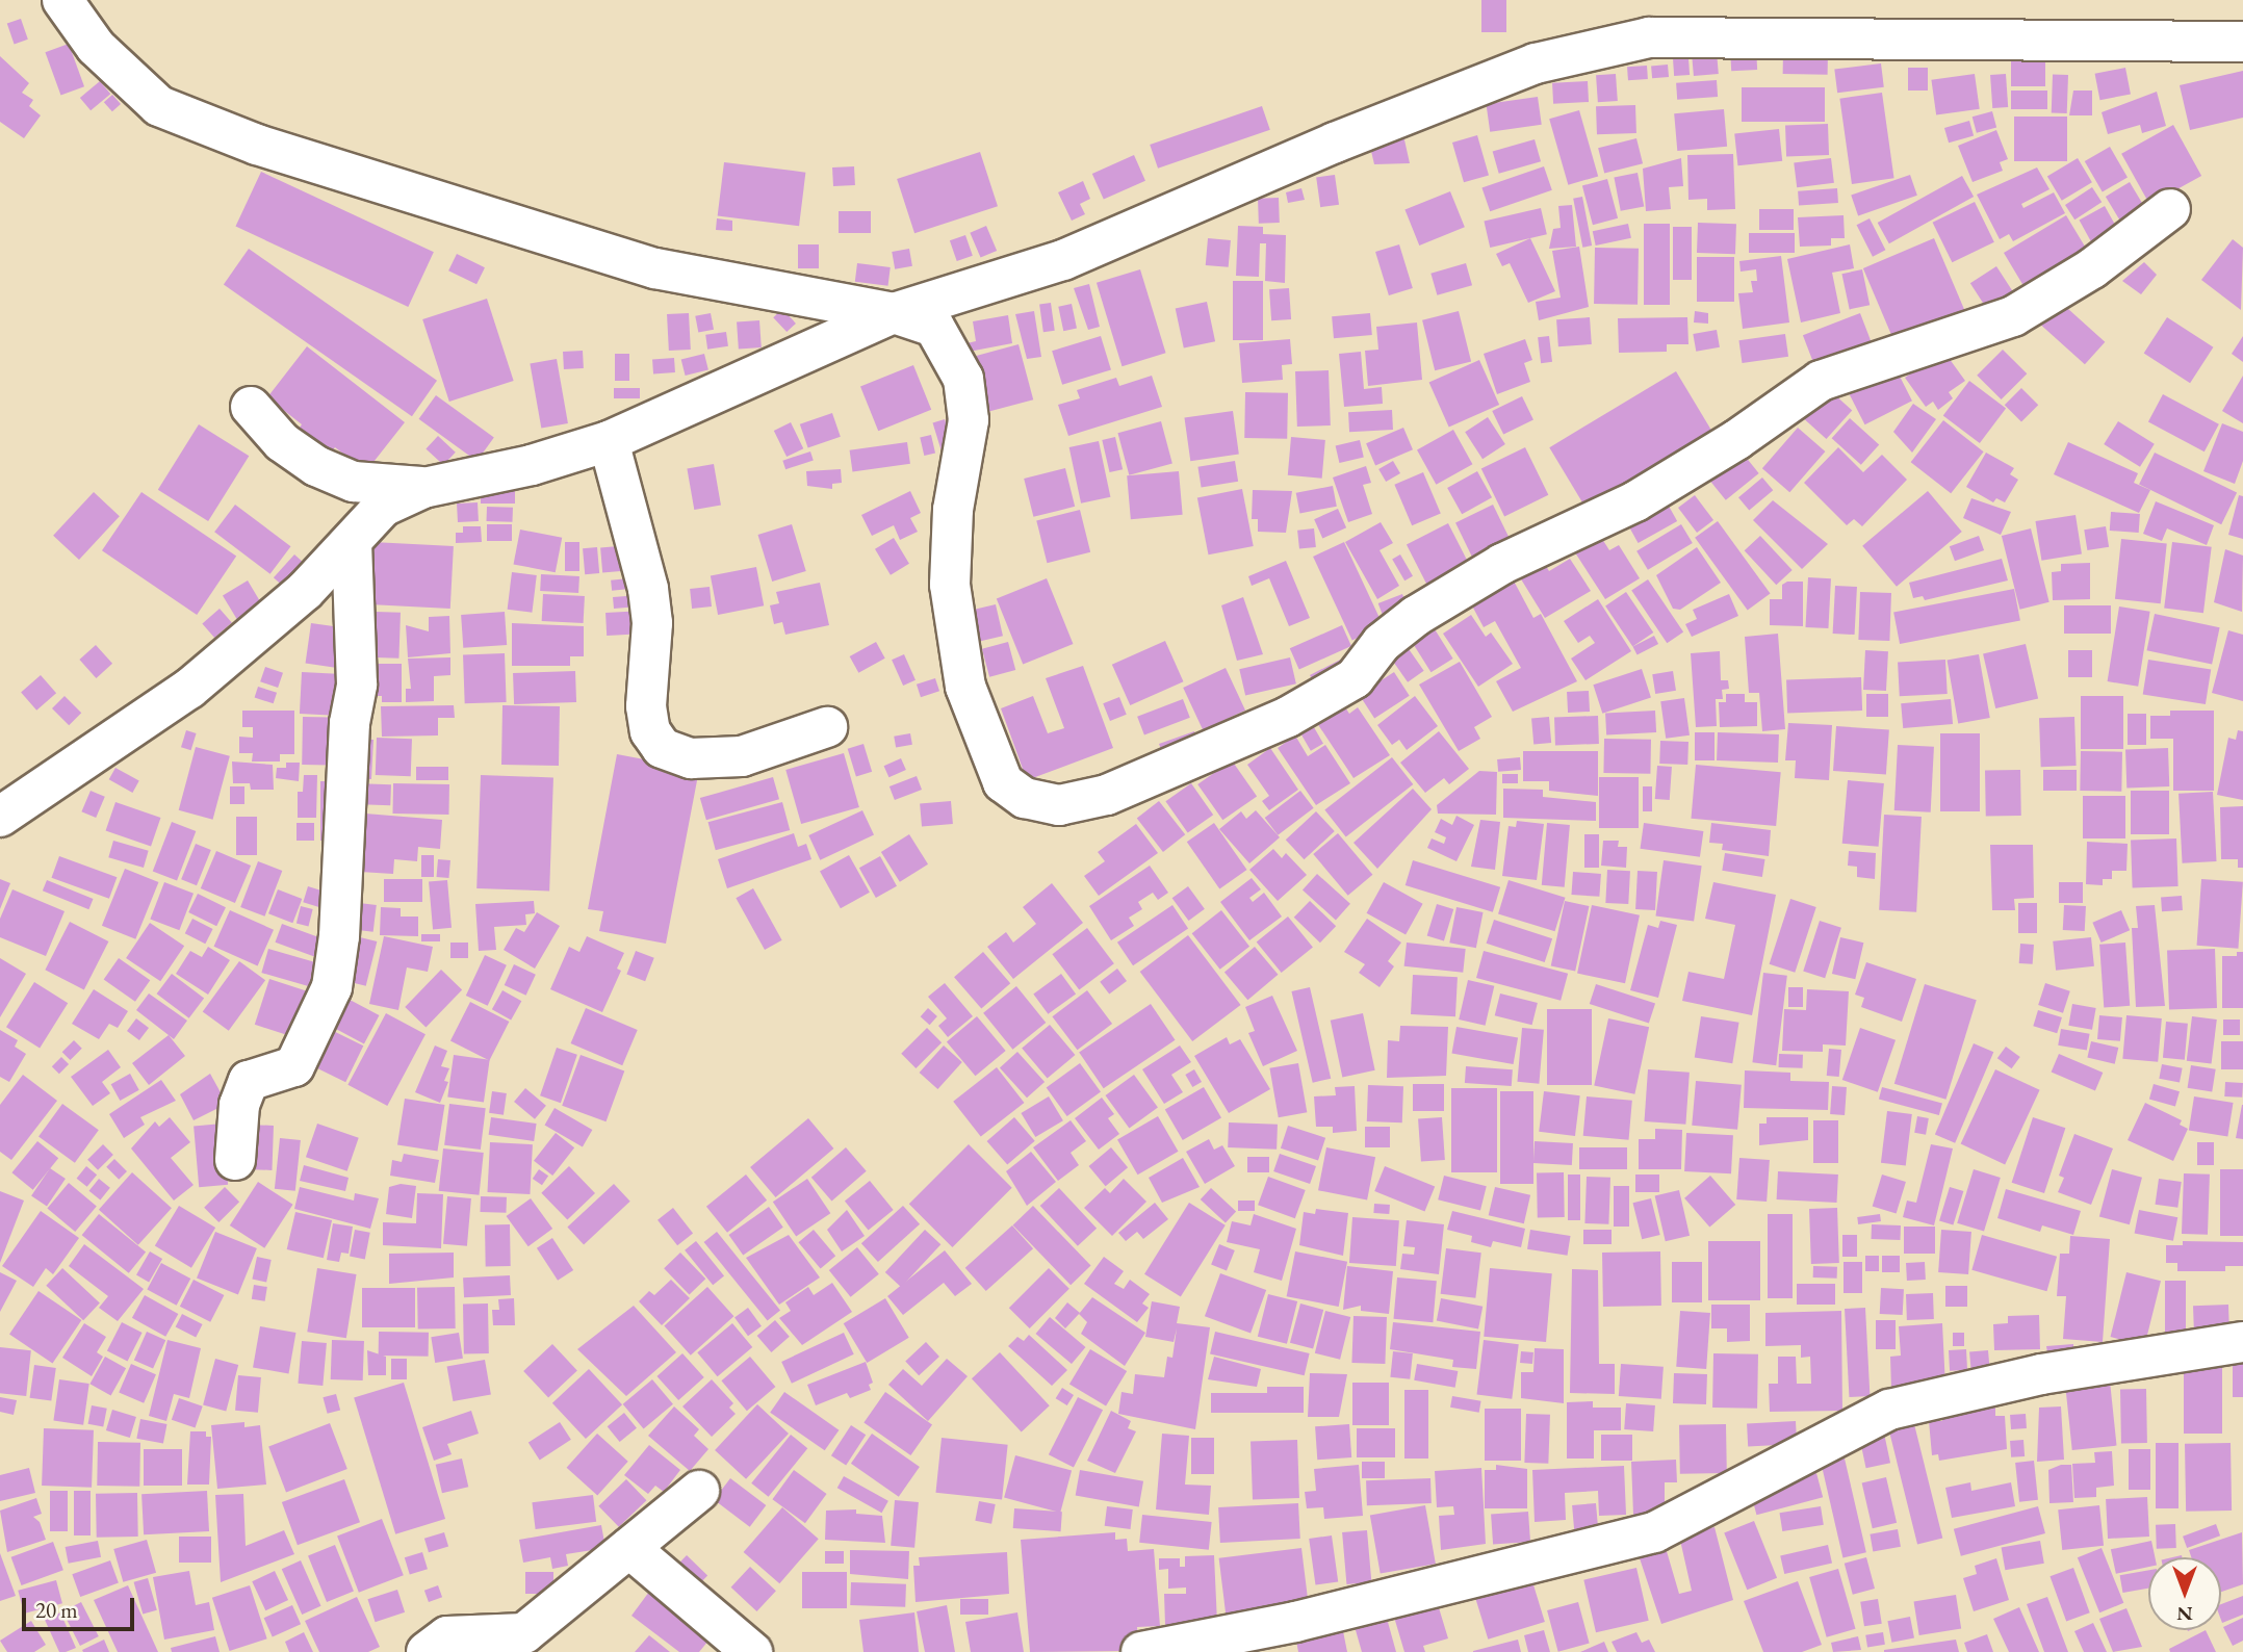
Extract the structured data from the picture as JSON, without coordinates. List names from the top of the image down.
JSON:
{
  "scale_bar": "20 m",
  "north": "bottom"
}
